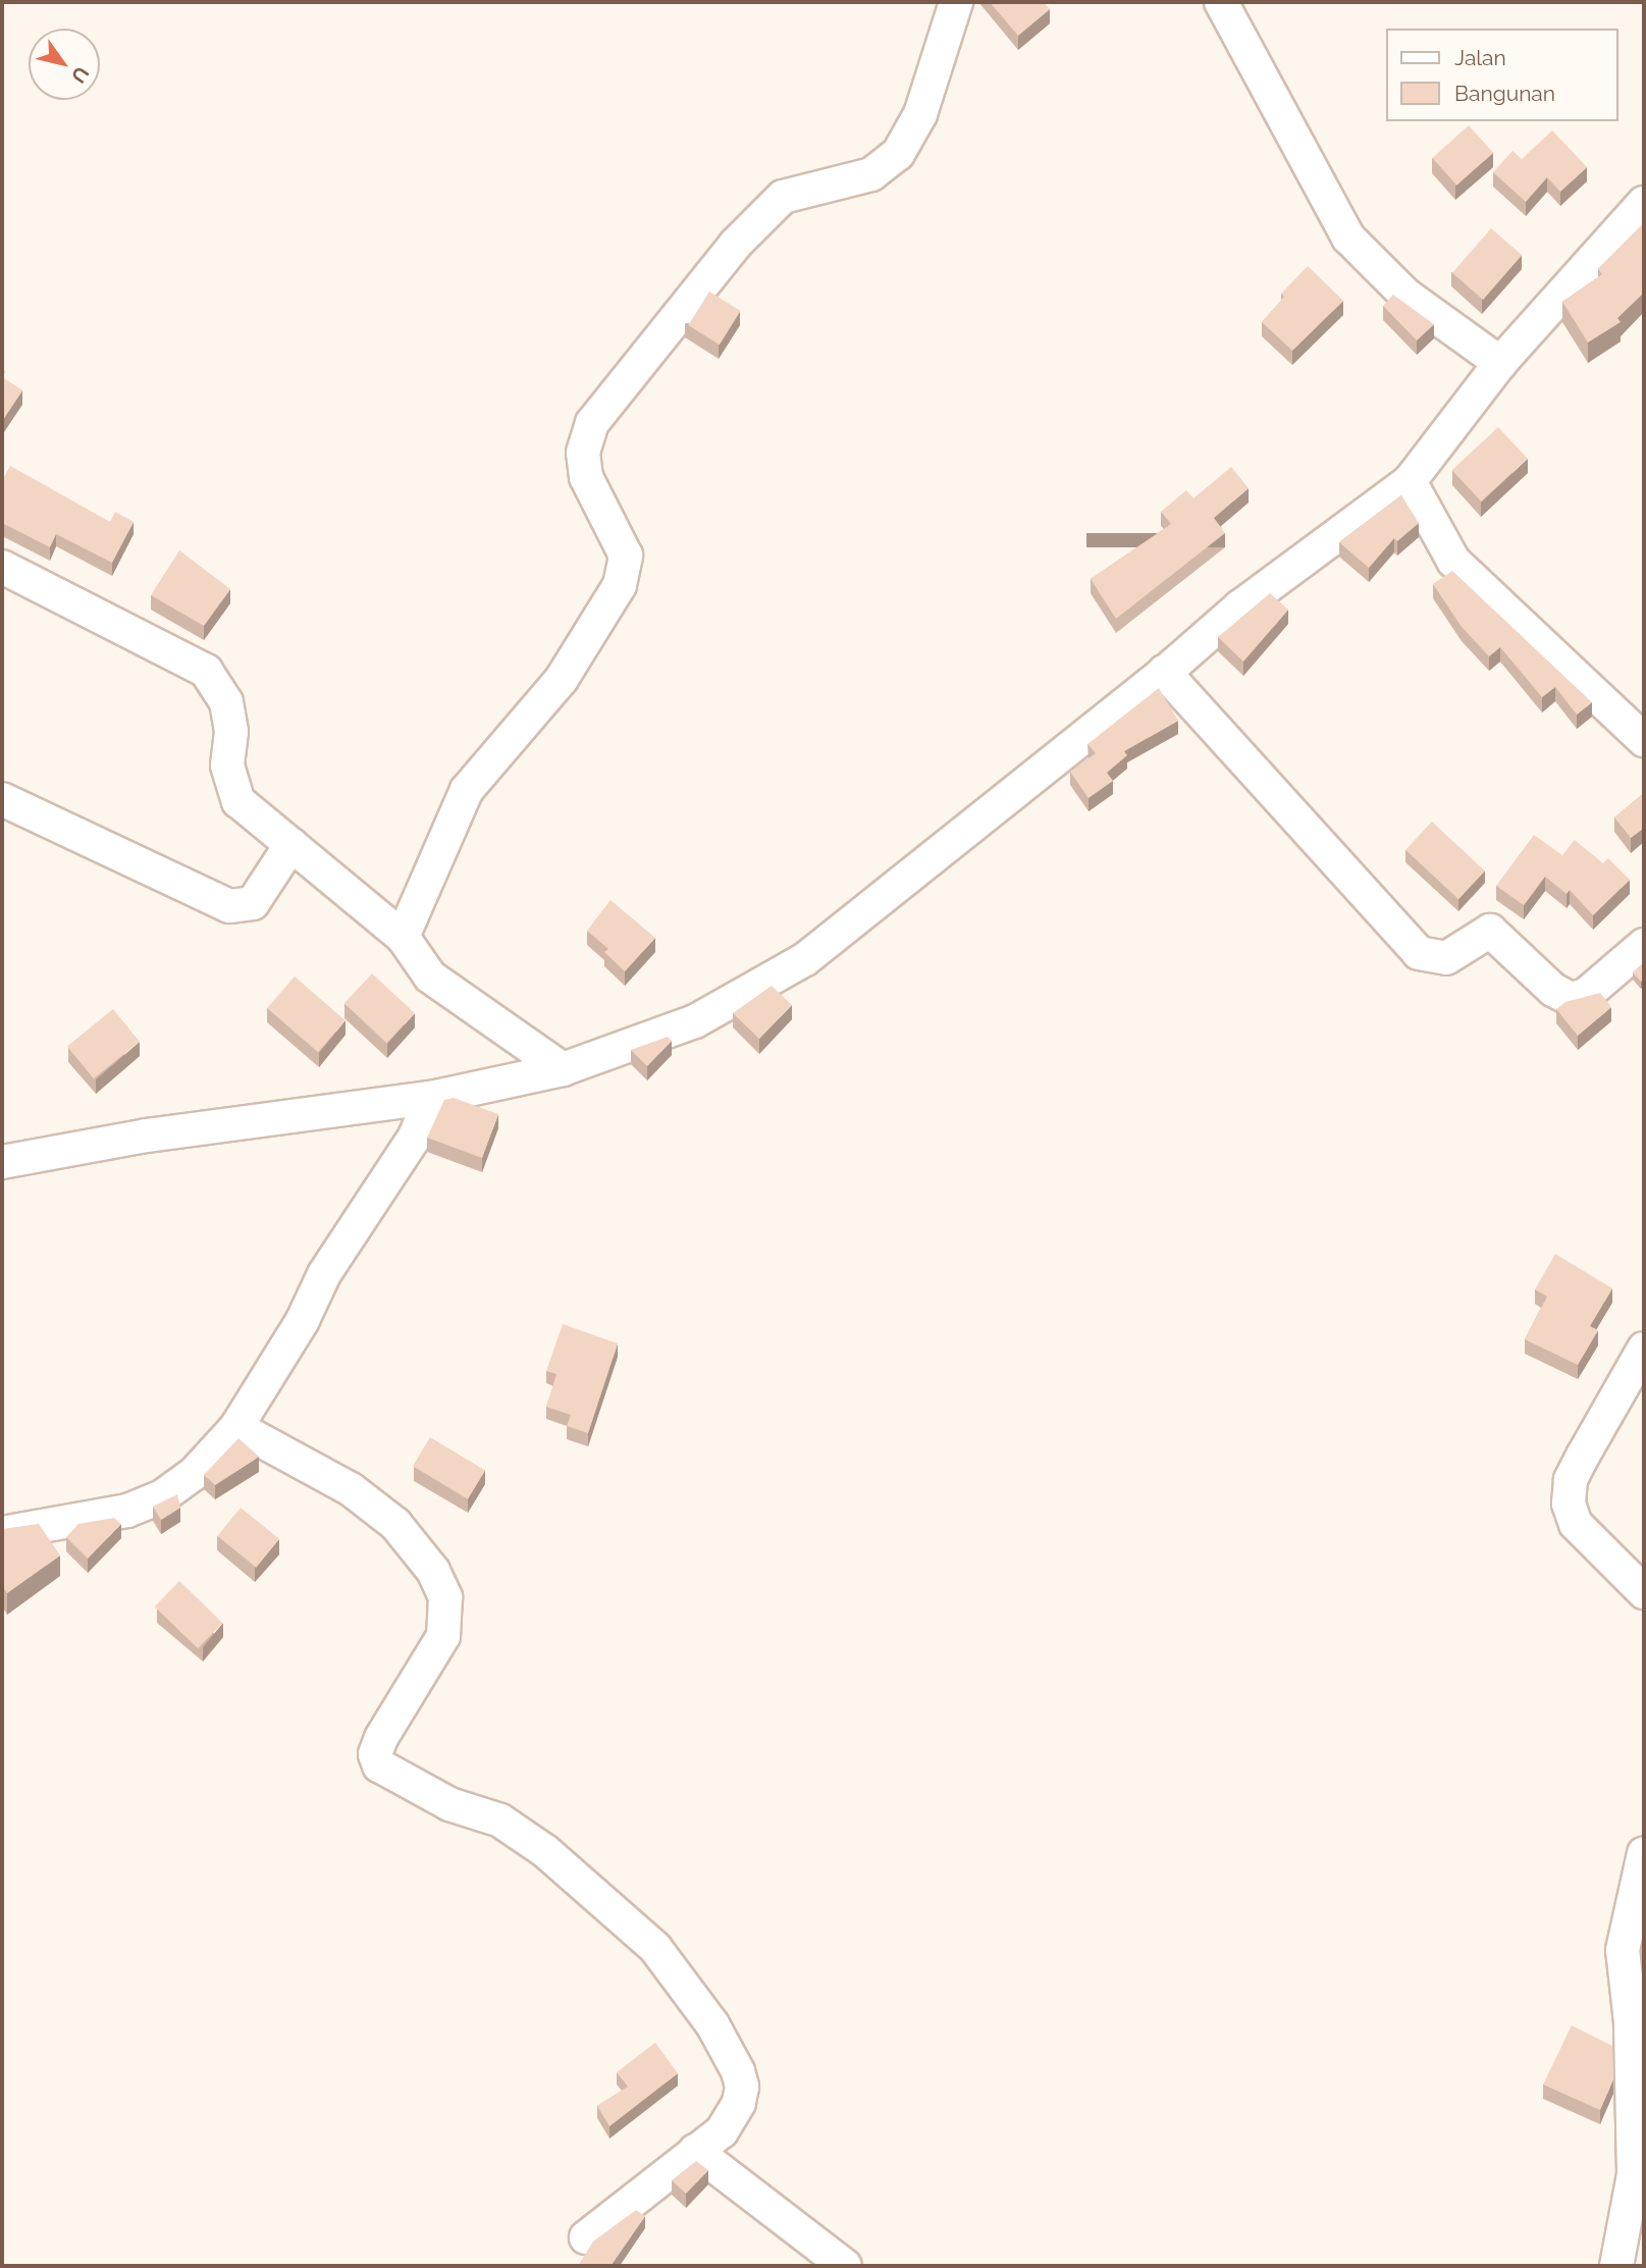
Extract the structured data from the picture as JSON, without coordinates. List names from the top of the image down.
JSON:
{
  "legend": ["Jalan", "Bangunan"],
  "north": "bottom right"
}
